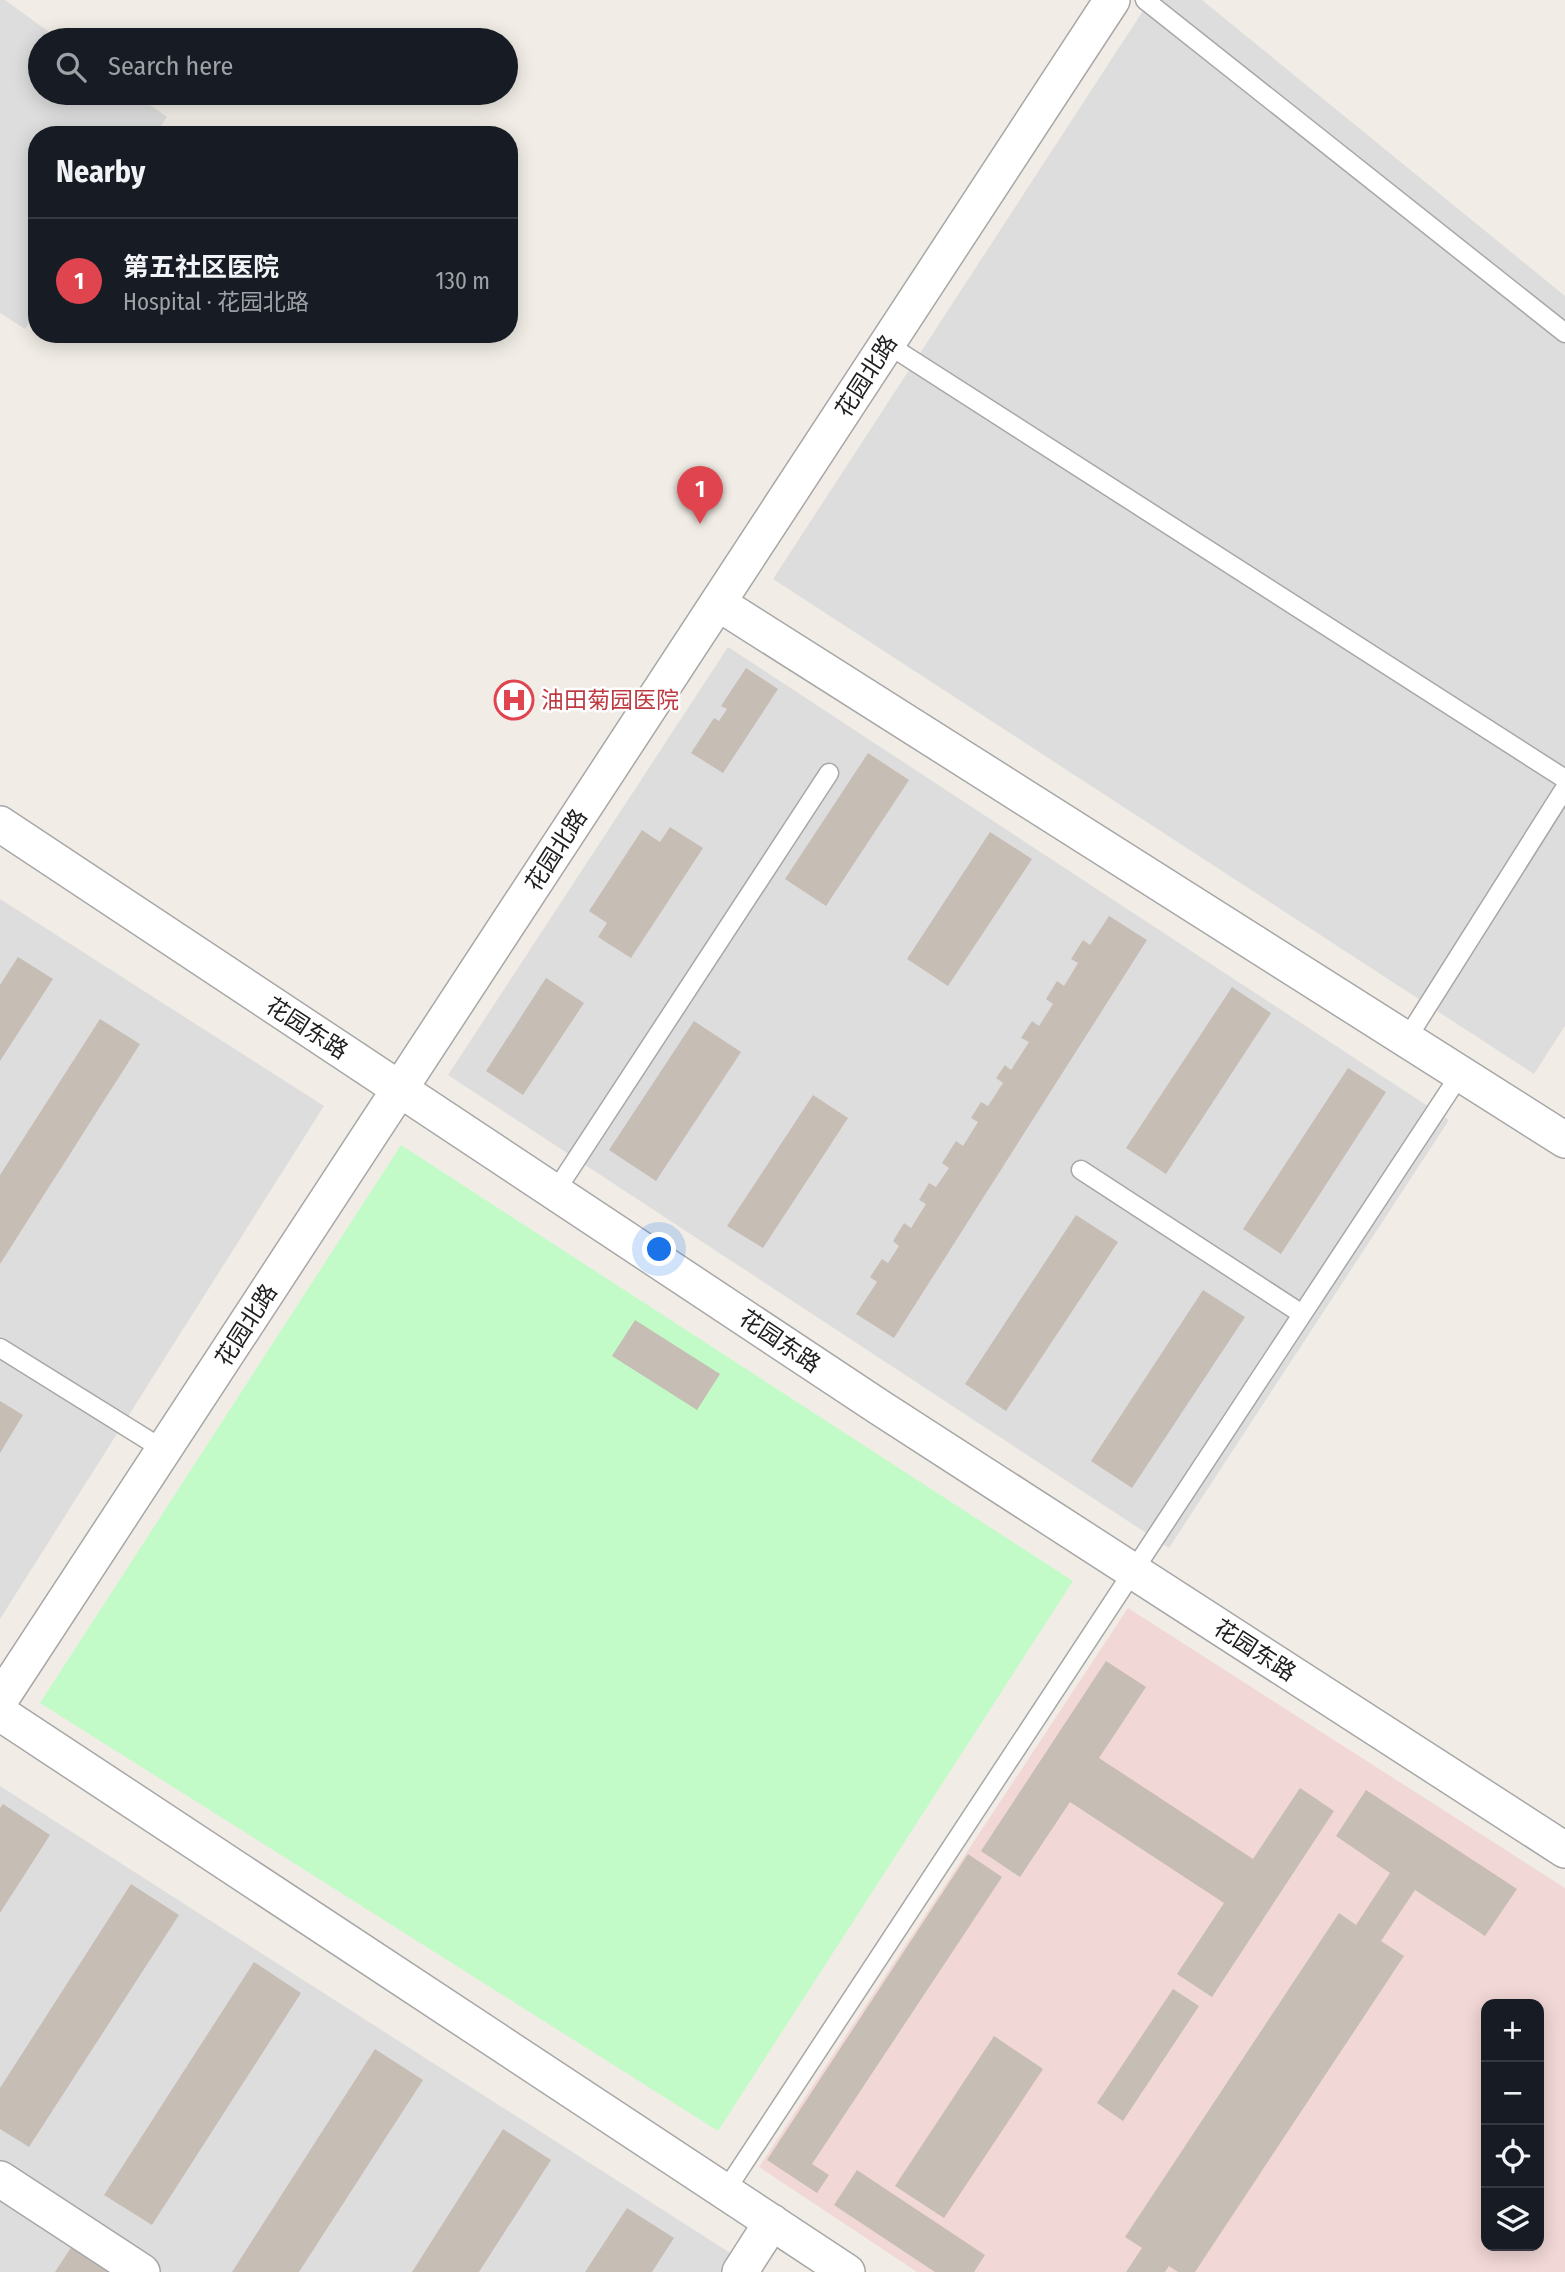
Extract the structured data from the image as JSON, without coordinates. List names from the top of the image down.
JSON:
{
  "streets": {
    "street": ["花园北路", "花园东路"]
  },
  "crossings": [
    ["花园北路", "花园东路"]
  ],
  "places": {
    "hospital": ["油田菊园医院"]
  },
  "page": {
    "search": "Search here",
    "heading": "Nearby",
    "list": [
      {
        "mark": "1",
        "name": "第五社区医院",
        "note": "Hospital · 花园北路",
        "value": "130 m"
      }
    ],
    "pins": "1",
    "map_buttons": ["+", "−"]
  }
}
